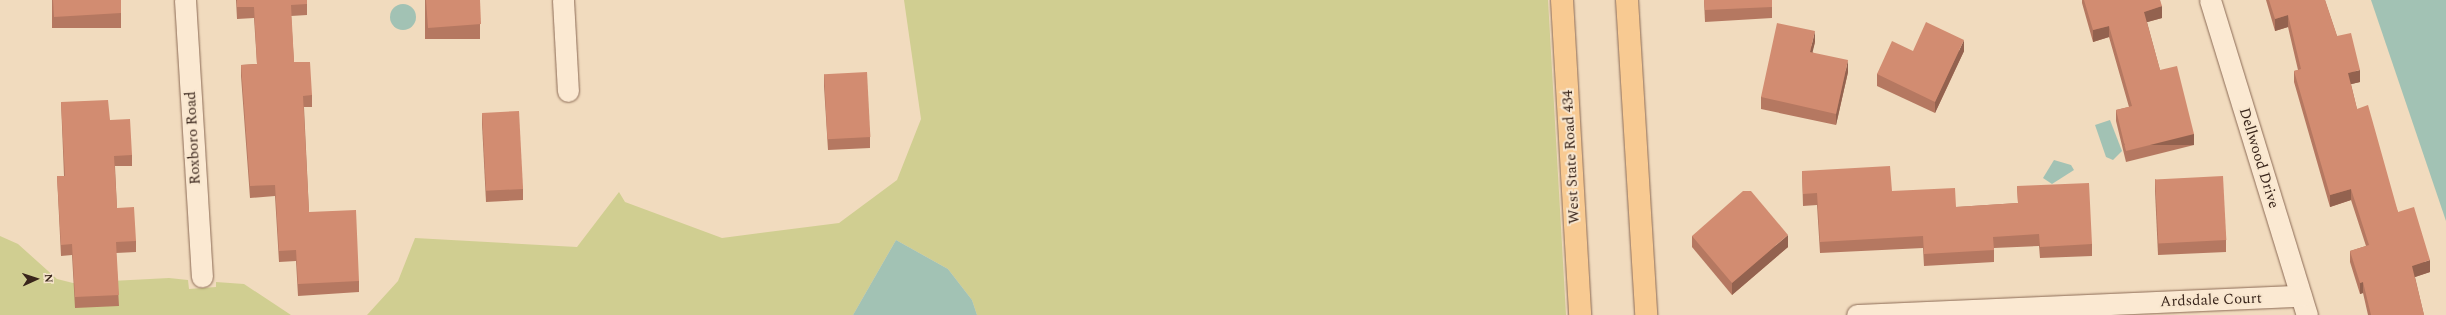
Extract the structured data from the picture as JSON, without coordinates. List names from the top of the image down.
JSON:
{
  "streets": {
    "main road": ["West State Road 434"],
    "street": ["Roxboro Road", "Dellwood Drive", "Ardsdale Court"]
  },
  "crossings": [
    ["Dellwood Drive", "Ardsdale Court"]
  ],
  "north": "right"
}
